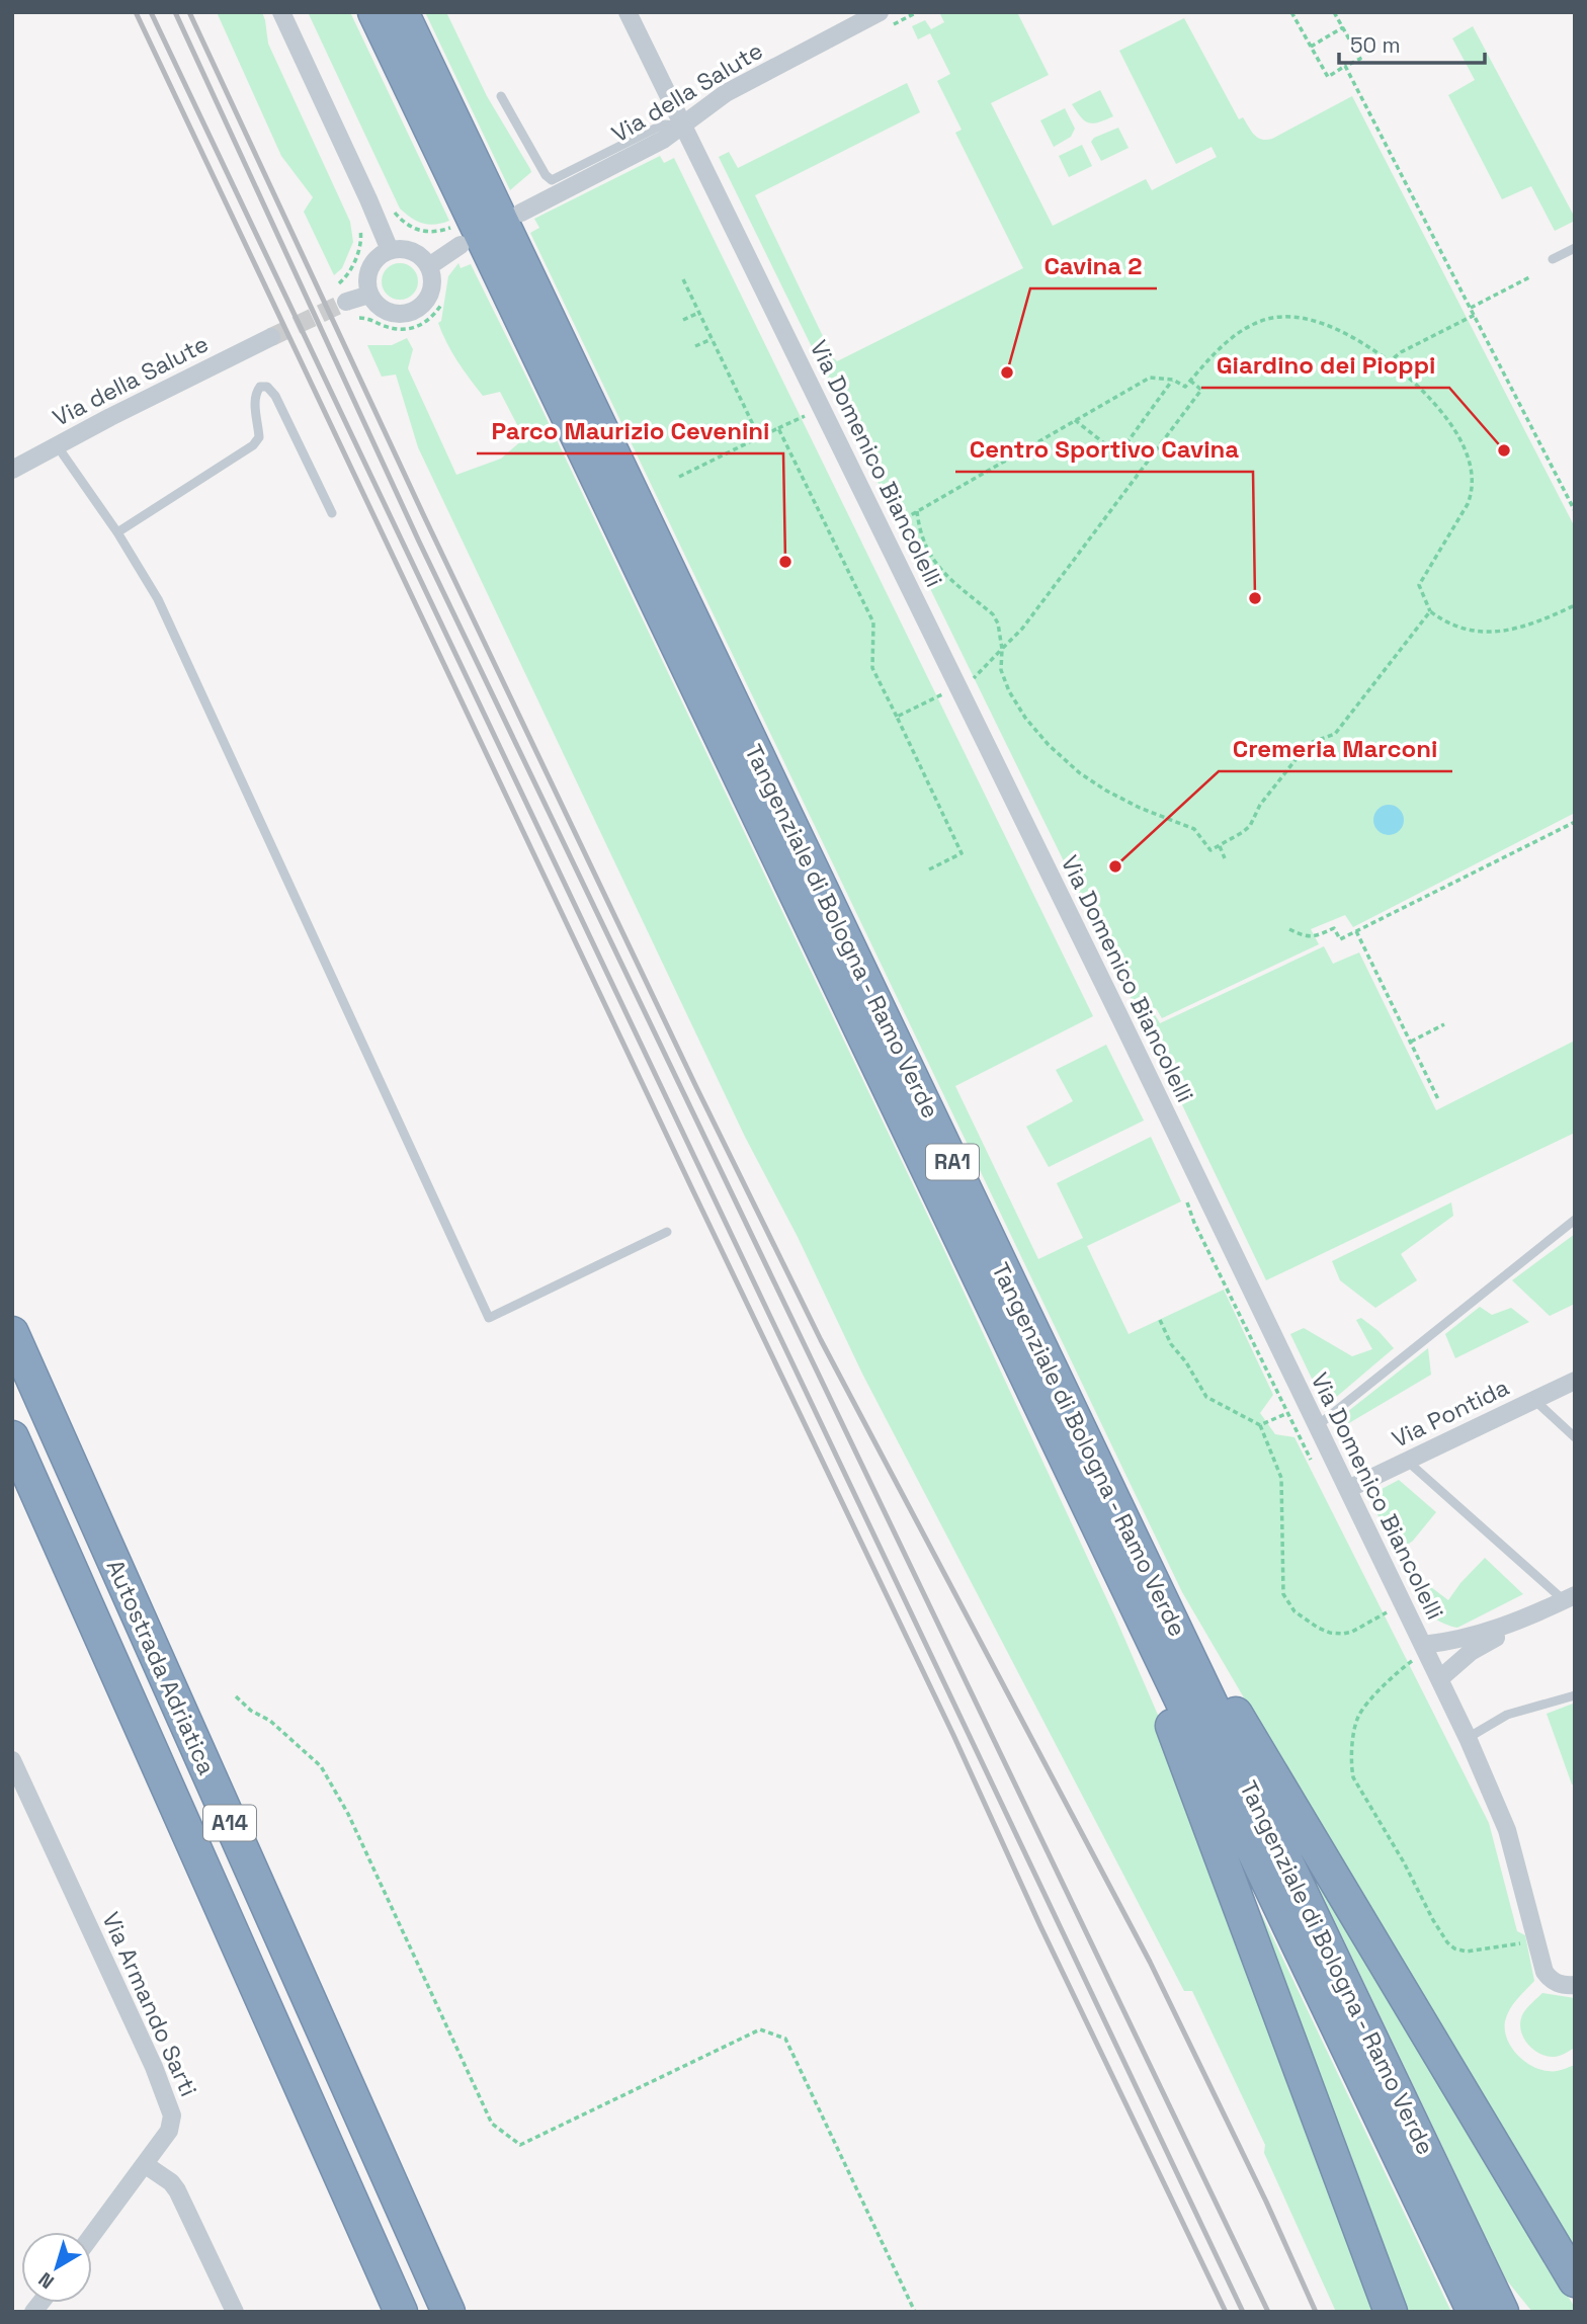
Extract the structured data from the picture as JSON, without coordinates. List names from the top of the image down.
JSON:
{
  "streets": {
    "highway": [
      "Tangenziale di Bologna - Ramo Verde",
      "RA1",
      "Autostrada Adriatica",
      "A14"
    ],
    "street": [
      "Via della Salute",
      "Via Domenico Biancolelli",
      "Via Pontida",
      "Via Armando Sarti"
    ]
  },
  "crossings": [
    ["Via della Salute", "Via Domenico Biancolelli"],
    ["Via Domenico Biancolelli", "Via Pontida"]
  ],
  "places": [
    "Cavina 2",
    "Giardino dei Pioppi",
    "Parco Maurizio Cevenini",
    "Centro Sportivo Cavina",
    "Cremeria Marconi"
  ],
  "scale_bar": "50 m",
  "north": "bottom left"
}
